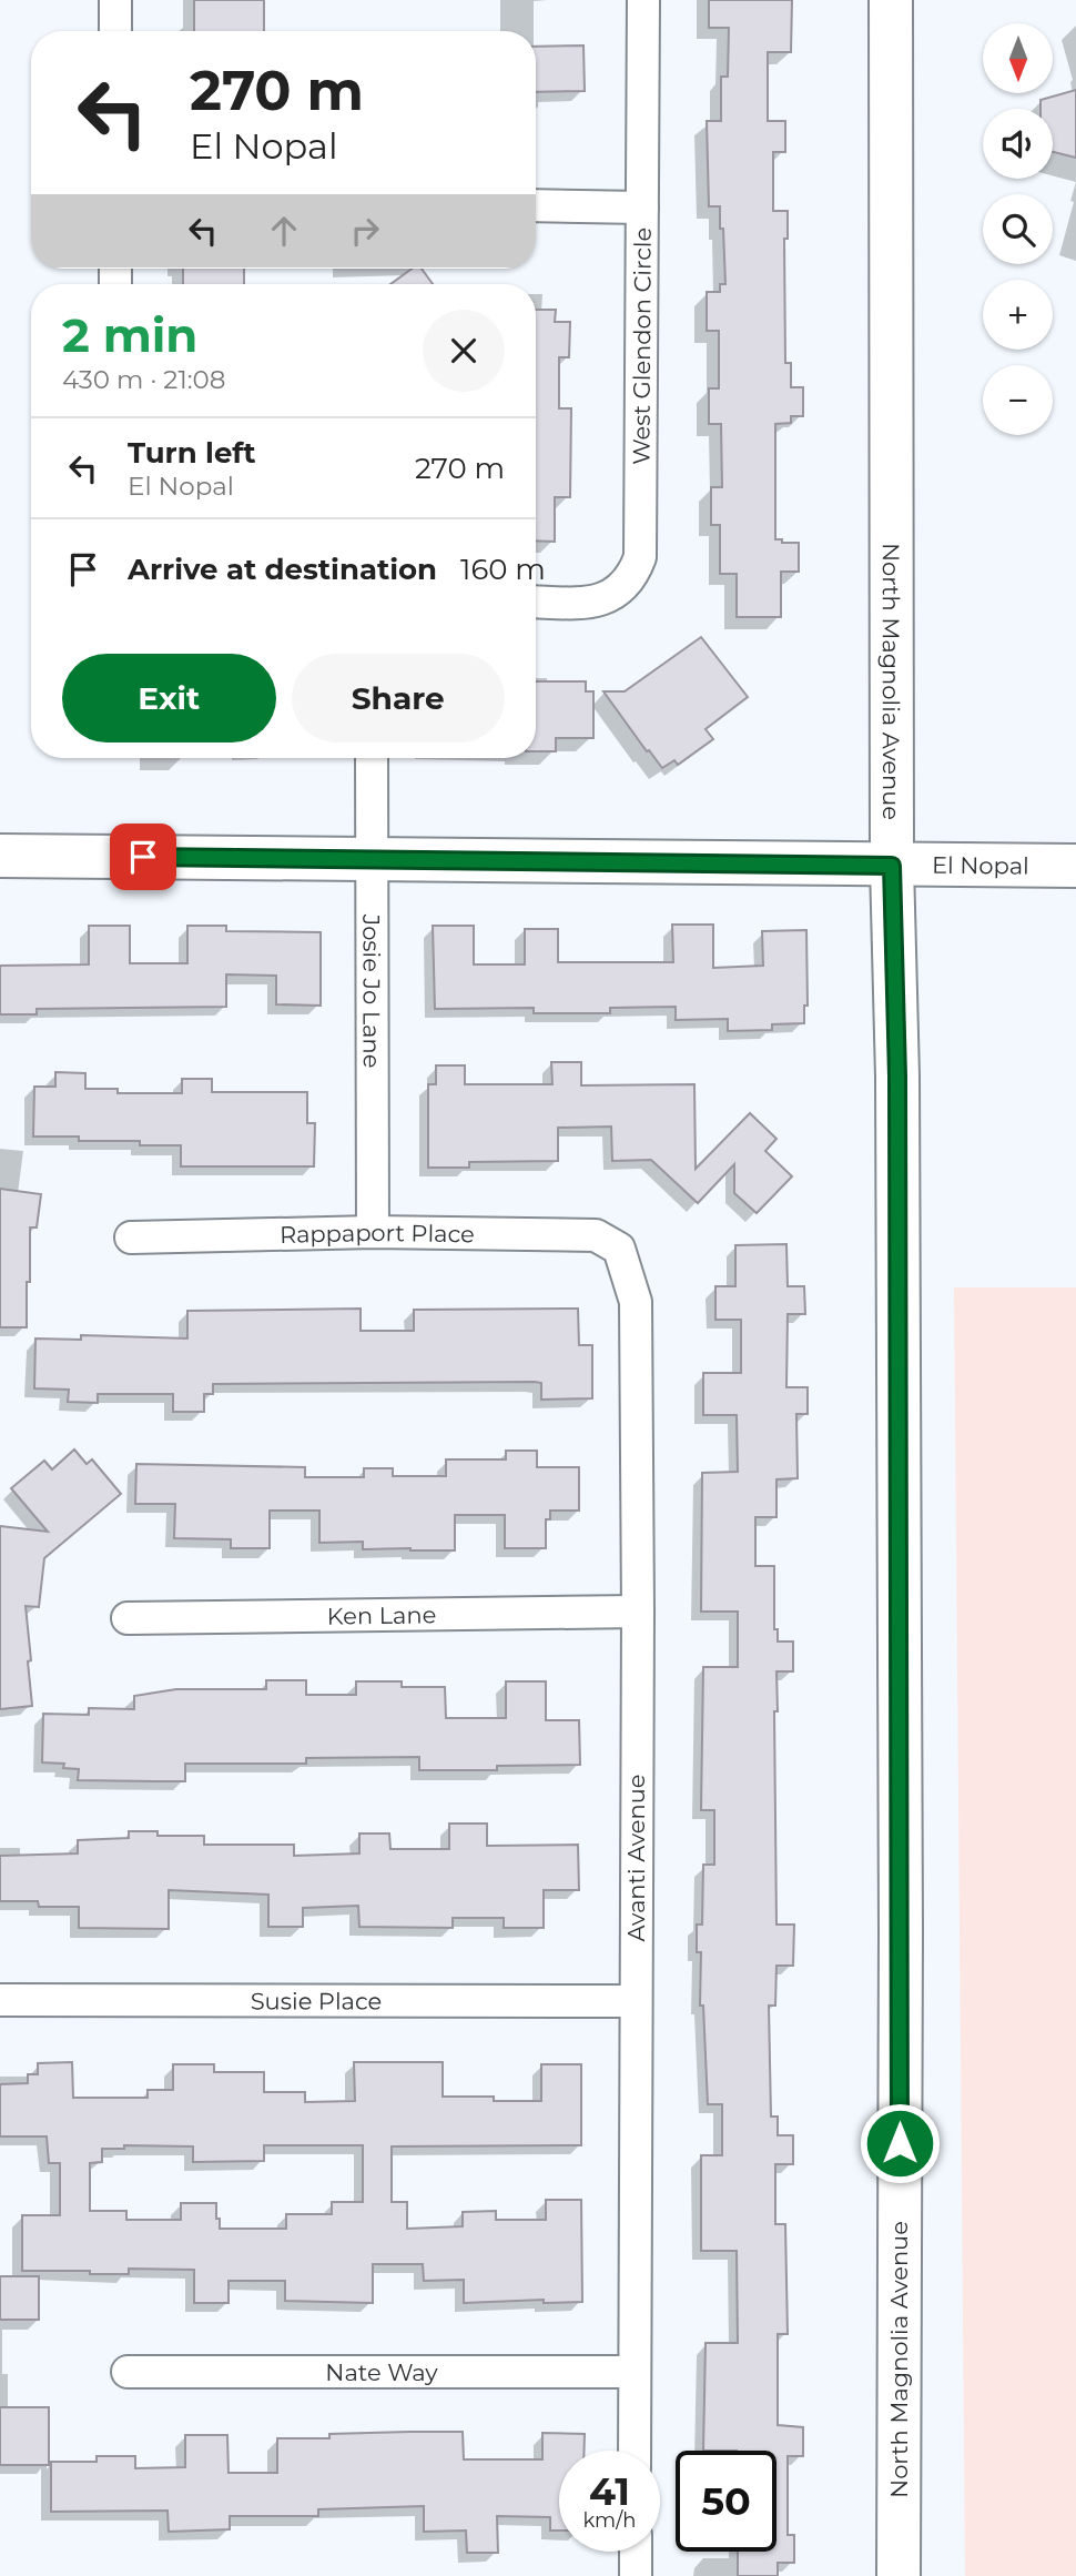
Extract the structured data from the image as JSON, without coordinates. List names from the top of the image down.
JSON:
{
  "streets": {
    "main road": ["North Magnolia Avenue", "El Nopal"],
    "street": [
      "West Glendon Circle",
      "Josie Jo Lane",
      "Rappaport Place",
      "Ken Lane",
      "Avanti Avenue",
      "Susie Place",
      "Nate Way"
    ]
  },
  "crossings": [
    ["North Magnolia Avenue", "El Nopal"],
    ["El Nopal", "Josie Jo Lane"],
    ["Josie Jo Lane", "Rappaport Place"],
    ["Rappaport Place", "Avanti Avenue"],
    ["Ken Lane", "Avanti Avenue"],
    ["Avanti Avenue", "Susie Place"],
    ["Avanti Avenue", "Nate Way"]
  ],
  "north": "bottom",
  "page": {
    "map_buttons": ["+", "−"],
    "turn": ["270 m", "El Nopal"],
    "heading": ["2 min", "430 m · 21:08"],
    "list": [
      {
        "name": "Turn left",
        "note": "El Nopal",
        "value": "270 m"
      },
      {
        "name": "Arrive at destination",
        "value": "160 m"
      }
    ],
    "buttons": ["Exit", "Share"],
    "speed": "41 km/h",
    "limit": "50"
  }
}
